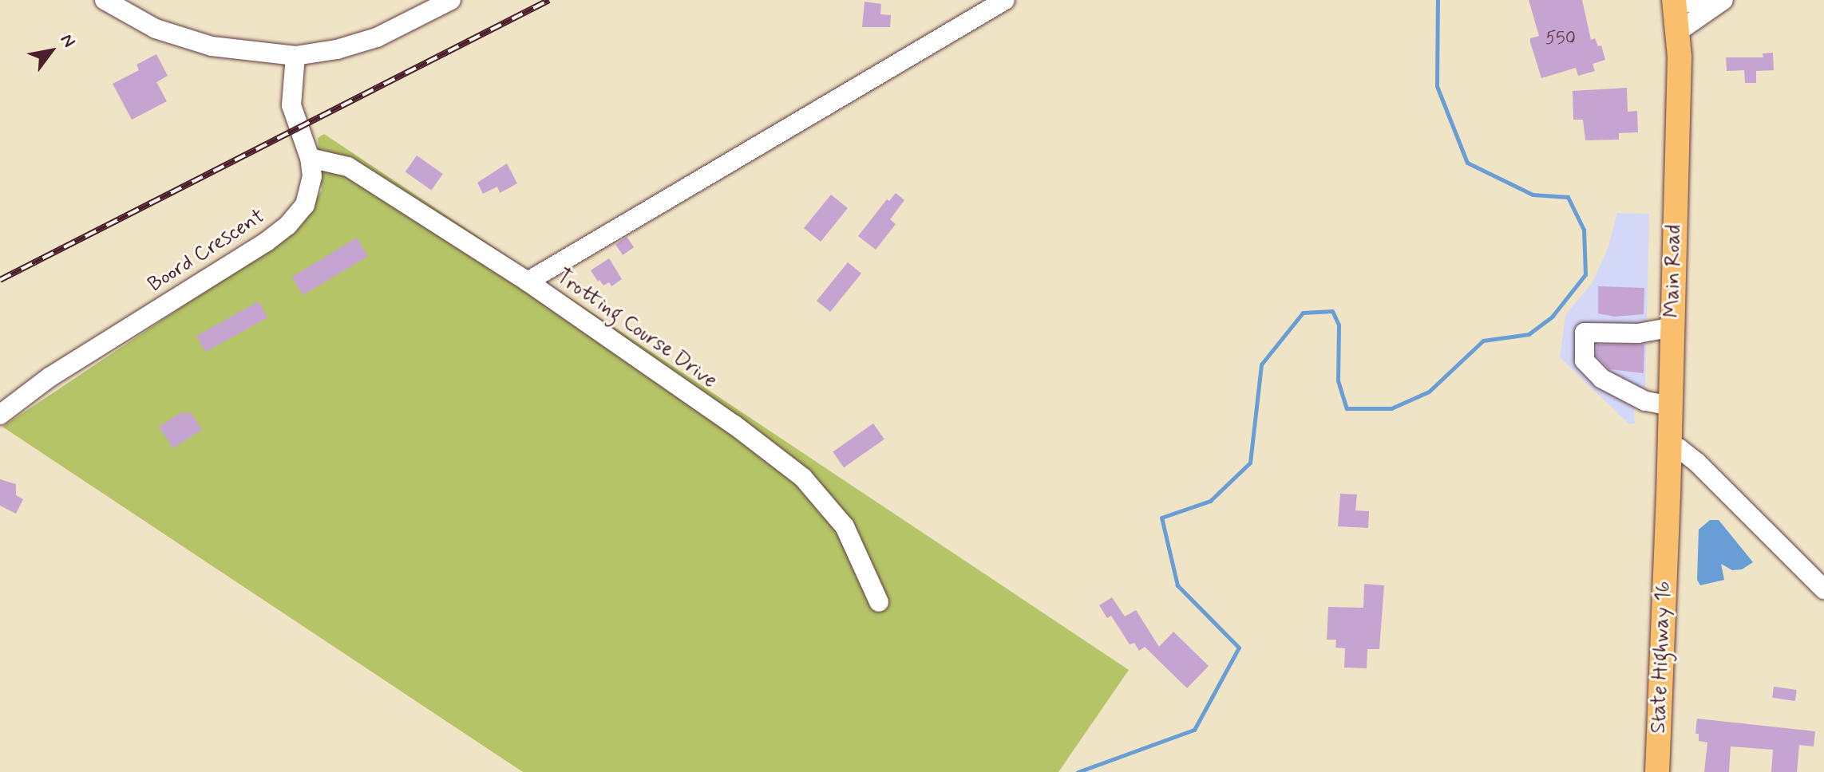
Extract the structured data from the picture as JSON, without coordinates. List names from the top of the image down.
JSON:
{
  "streets": {
    "main road": ["Main Road", "State Highway 16"],
    "street": ["Boord Crescent", "Trotting Course Drive"]
  },
  "crossings": [
    ["Boord Crescent", "Trotting Course Drive"],
    ["Main Road", "State Highway 16"]
  ],
  "house_numbers": ["550"],
  "north": "top right"
}
